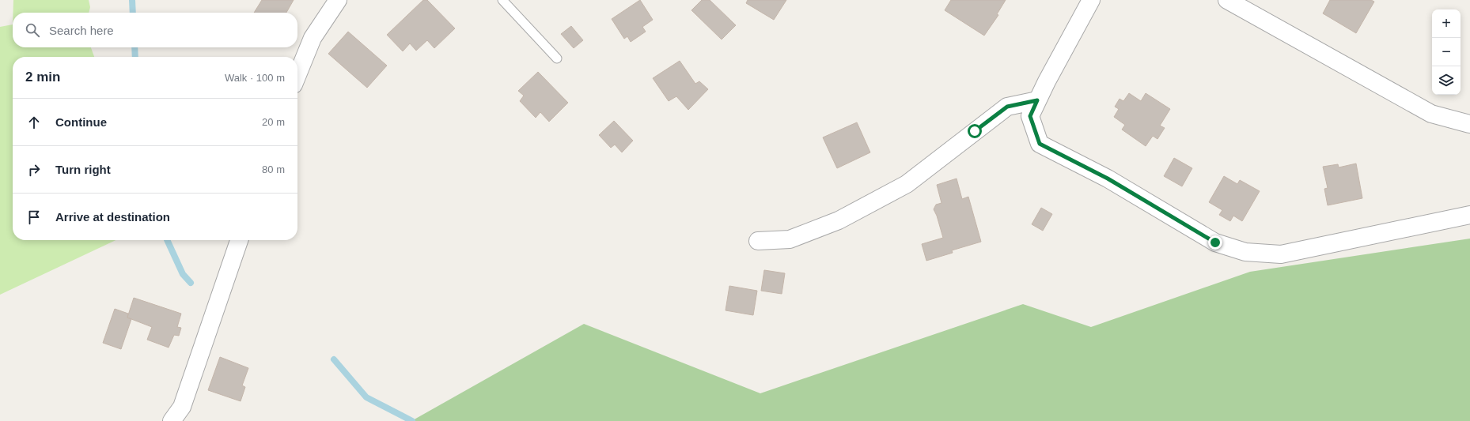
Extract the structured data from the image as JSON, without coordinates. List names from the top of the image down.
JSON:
{
  "page": {
    "map_buttons": ["+", "−"],
    "search": "Search here",
    "heading": ["2 min", "Walk · 100 m"],
    "list": [
      ["Continue", "20 m"],
      ["Turn right", "80 m"],
      "Arrive at destination"
    ]
  }
}
